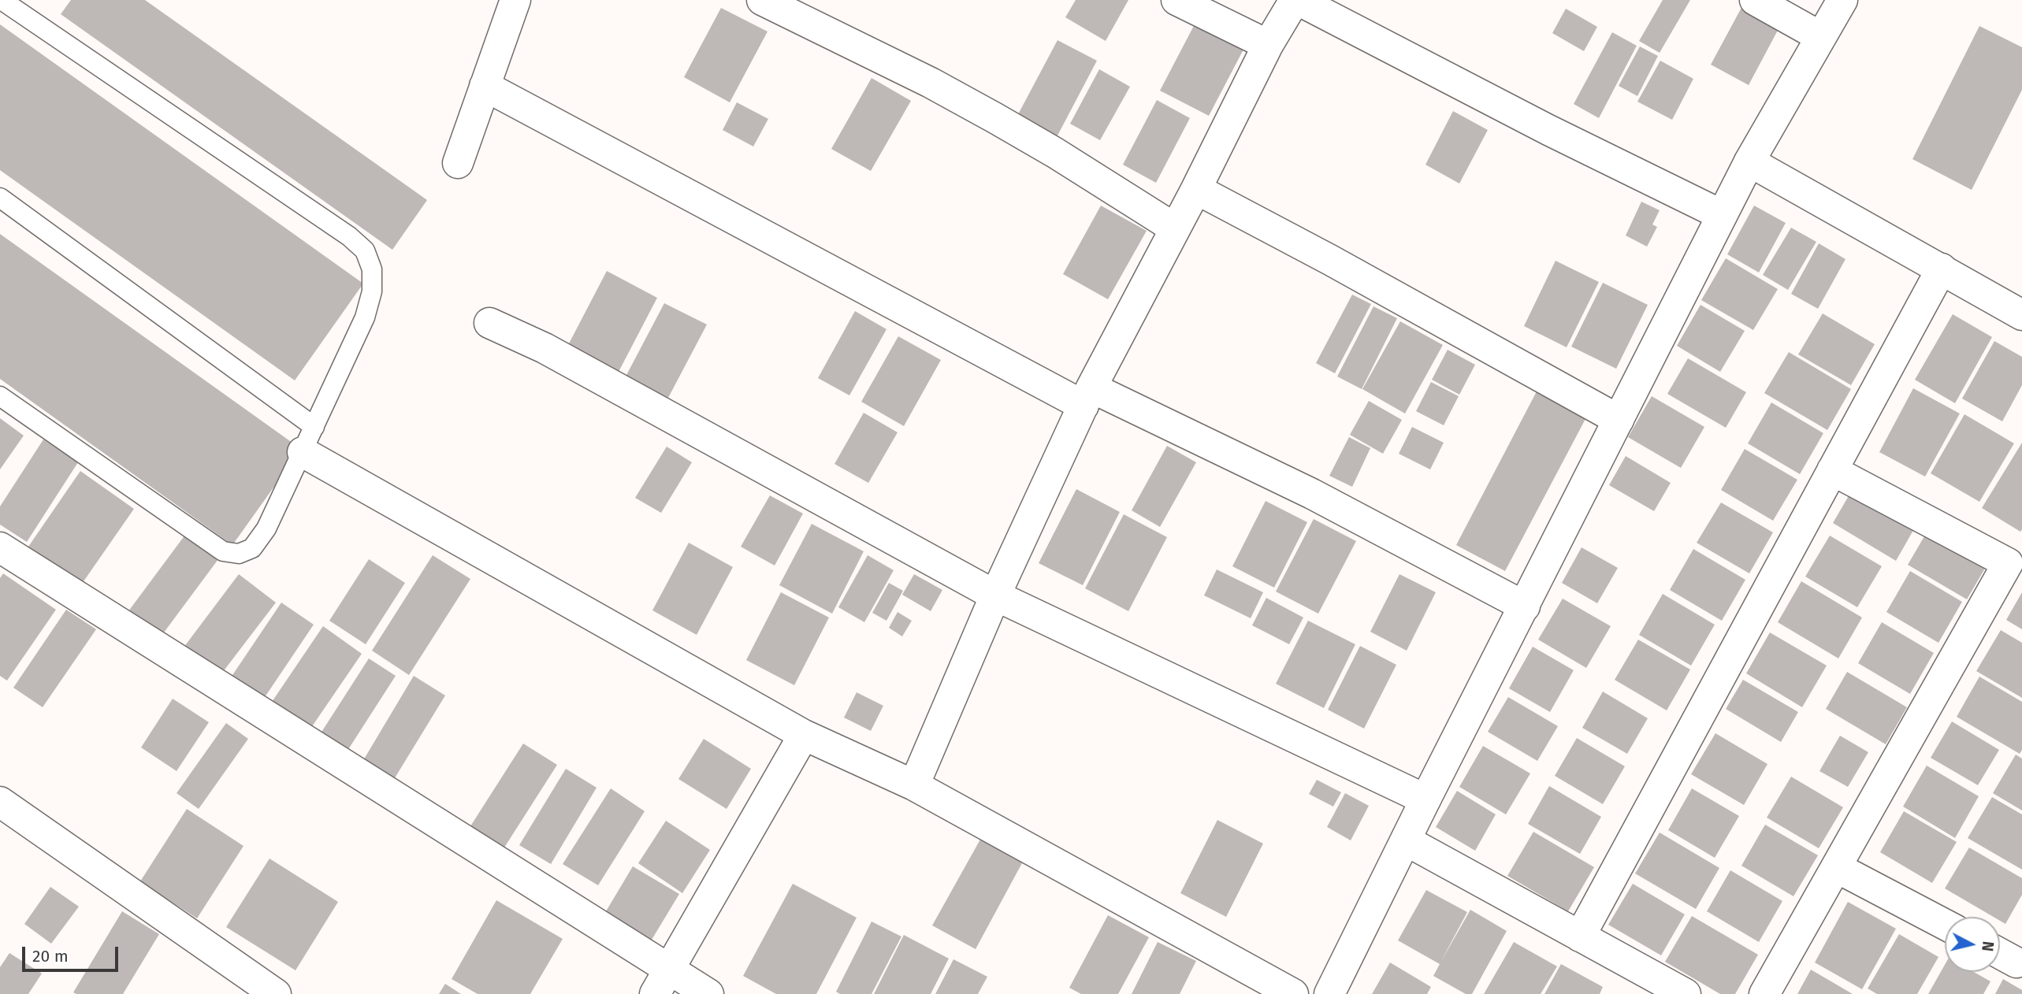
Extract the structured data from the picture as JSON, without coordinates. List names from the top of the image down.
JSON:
{
  "scale_bar": "20 m",
  "north": "right"
}
